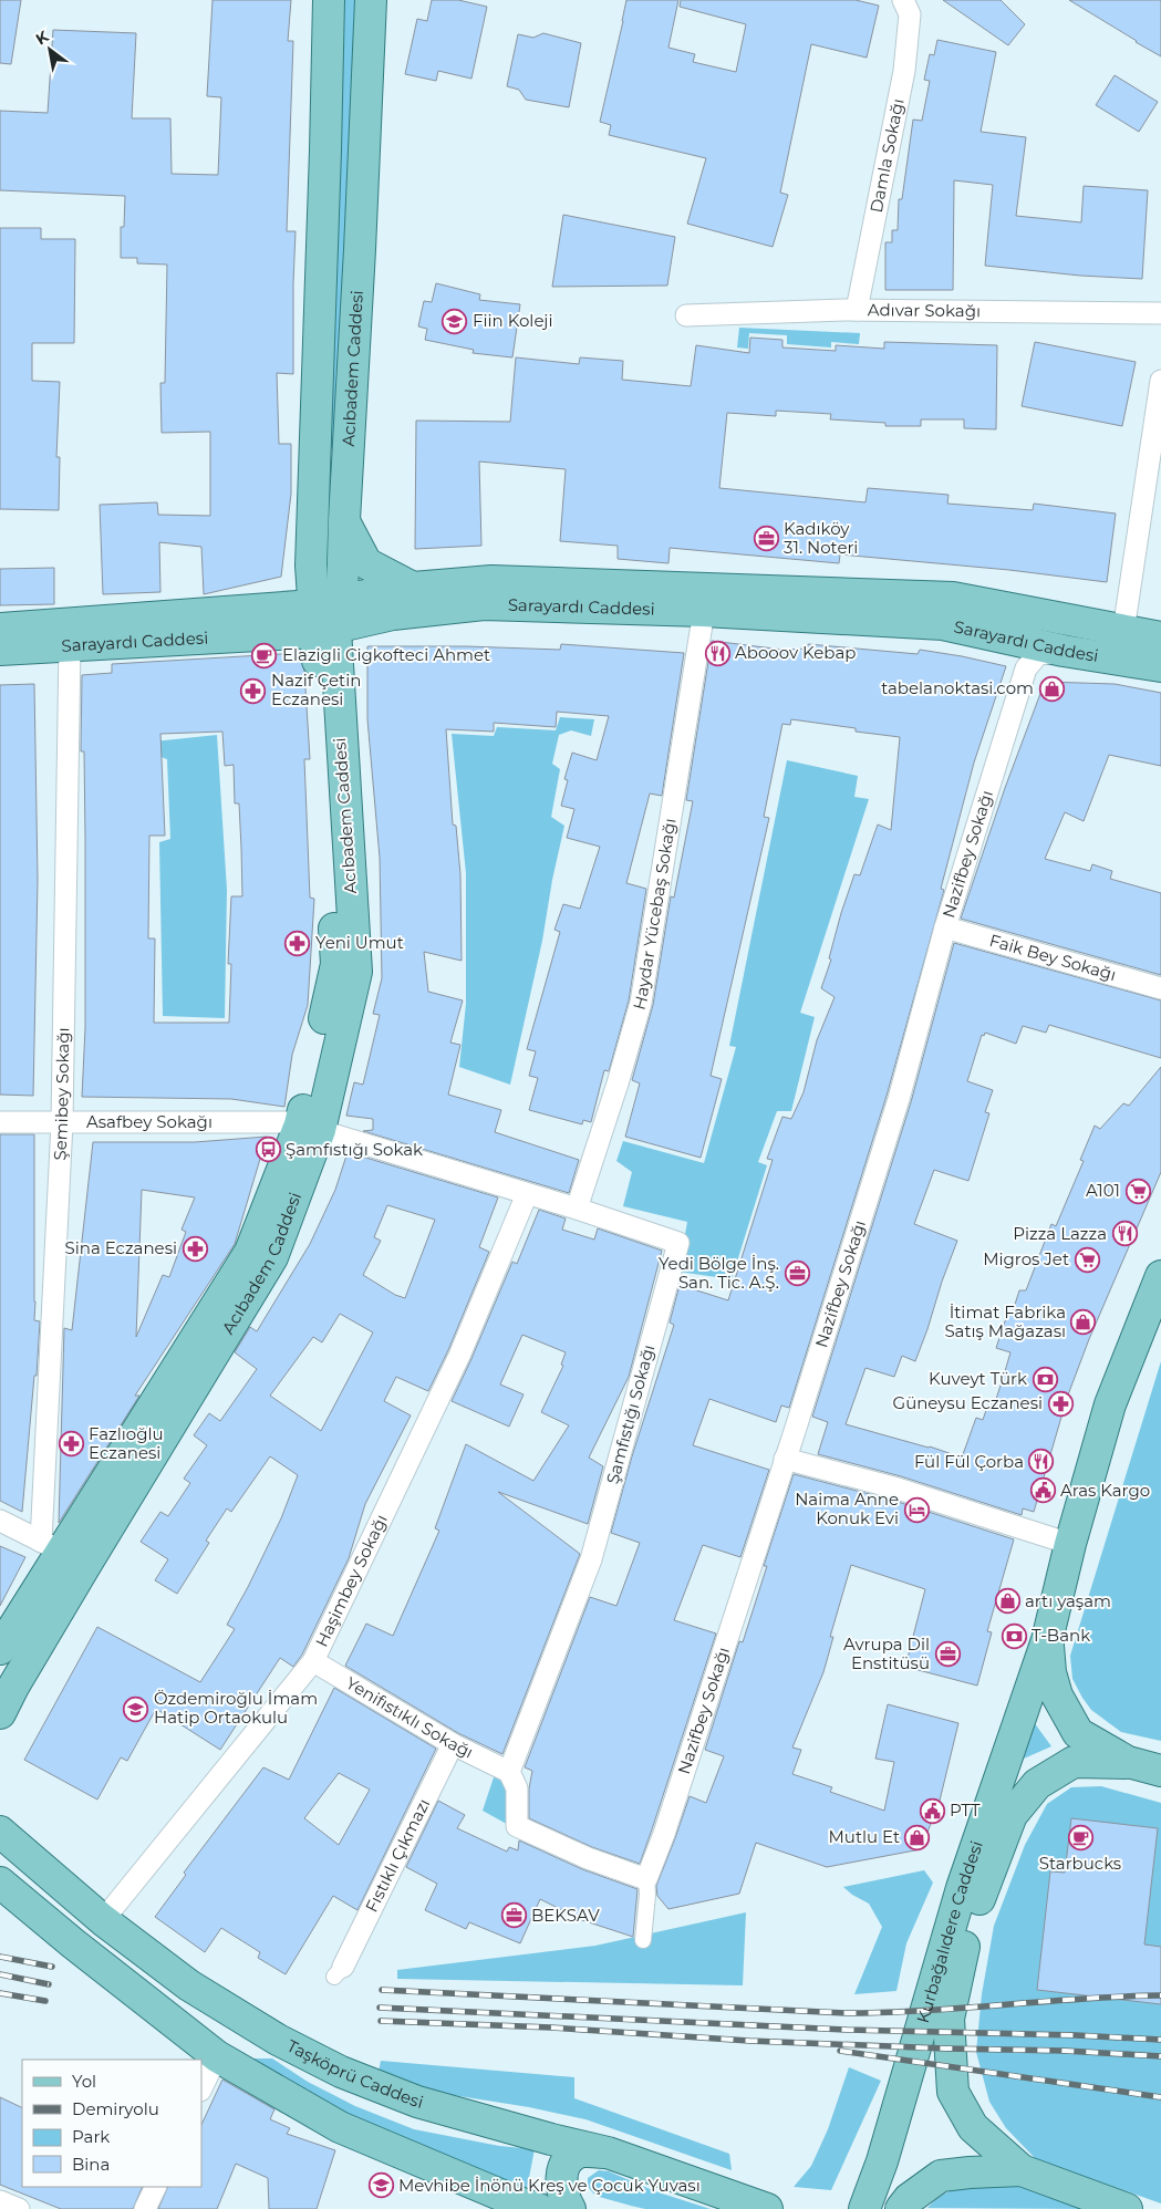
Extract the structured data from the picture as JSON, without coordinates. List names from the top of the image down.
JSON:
{
  "streets": {
    "main road": [
      "Acıbadem Caddesi",
      "Sarayardı Caddesi",
      "Kurbağalıdere Caddesi",
      "Taşköprü Caddesi"
    ],
    "street": [
      "Damla Sokağı",
      "Adıvar Sokağı",
      "Nazifbey Sokağı",
      "Haydar Yücebaş Sokağı",
      "Faik Bey Sokağı",
      "Şemibey Sokağı",
      "Asafbey Sokağı",
      "Şamfıstığı Sokağı",
      "Haşimbey Sokağı",
      "Yenifıstıklı Sokağı",
      "Fıstıklı Çıkmazı"
    ]
  },
  "crossings": [
    ["Damla Sokağı", "Adıvar Sokağı"],
    ["Acıbadem Caddesi", "Sarayardı Caddesi"],
    ["Acıbadem Caddesi", "Şemibey Sokağı"],
    ["Acıbadem Caddesi", "Asafbey Sokağı"],
    ["Acıbadem Caddesi", "Şamfıstığı Sokağı"],
    ["Sarayardı Caddesi", "Nazifbey Sokağı"],
    ["Sarayardı Caddesi", "Haydar Yücebaş Sokağı"],
    ["Sarayardı Caddesi", "Şemibey Sokağı"],
    ["Nazifbey Sokağı", "Faik Bey Sokağı"],
    ["Haydar Yücebaş Sokağı", "Şamfıstığı Sokağı"],
    ["Şemibey Sokağı", "Asafbey Sokağı"],
    ["Asafbey Sokağı", "Şamfıstığı Sokağı"],
    ["Şamfıstığı Sokağı", "Haşimbey Sokağı"],
    ["Şamfıstığı Sokağı", "Yenifıstıklı Sokağı"],
    ["Haşimbey Sokağı", "Yenifıstıklı Sokağı"],
    ["Haşimbey Sokağı", "Taşköprü Caddesi"],
    ["Yenifıstıklı Sokağı", "Fıstıklı Çıkmazı"]
  ],
  "places": {
    "school or university": ["Fiin Koleji", "Özdemiroğlu İmam Hatip Ortaokulu", "Mevhibe İnönü Kreş ve Çocuk Yuvası"],
    "office": [
      "Kadıköy 31. Noteri",
      "Yedi Bölge İnş. San. Tic. A.Ş.",
      "Avrupa Dil Enstitüsü",
      "BEKSAV"
    ],
    "restaurant": ["Abooov Kebap", "Pizza Lazza", "Fül Fül Çorba"],
    "cafe": ["Elazigli Cigkofteci Ahmet", "Starbucks"],
    "shop": [
      "tabelanoktasi.com",
      "İtimat Fabrika Satış Mağazası",
      "artı yaşam",
      "Mutlu Et"
    ],
    "pharmacy": [
      "Nazif Çetin Eczanesi",
      "Yeni Umut",
      "Sina Eczanesi",
      "Güneysu Eczanesi",
      "Fazlıoğlu Eczanesi"
    ],
    "bus stop": ["Şamfıstığı Sokak"],
    "supermarket": ["A101", "Migros Jet"],
    "bank": ["Kuveyt Türk", "T-Bank"],
    "public building": ["Aras Kargo", "PTT"],
    "hotel": ["Naima Anne Konuk Evi"]
  },
  "legend": [
    "Yol",
    "Demiryolu",
    "Park",
    "Bina"
  ],
  "north": "top left"
}
